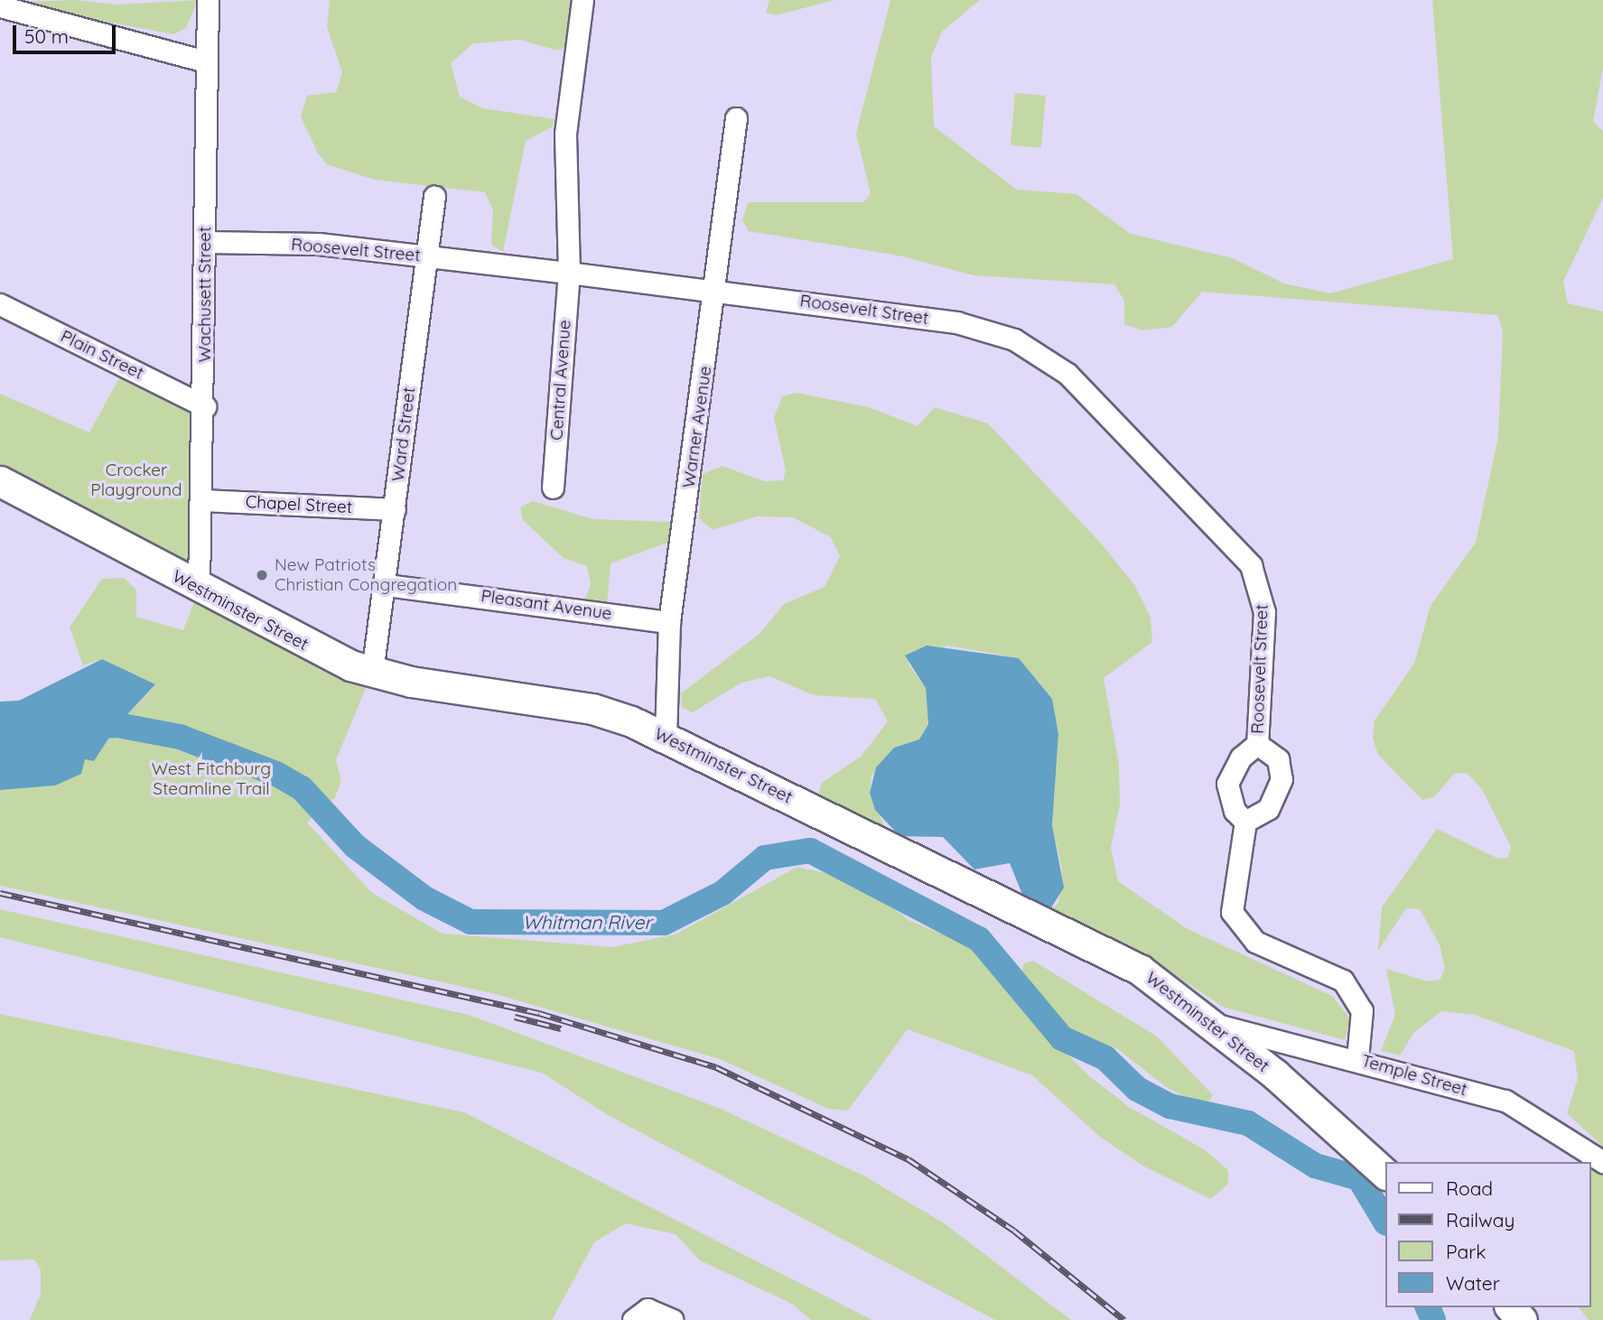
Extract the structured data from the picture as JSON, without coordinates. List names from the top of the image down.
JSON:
{
  "streets": {
    "highway": ["Westminster Street"],
    "street": [
      "Roosevelt Street",
      "Wachusett Street",
      "Plain Street",
      "Central Avenue",
      "Warner Avenue",
      "Ward Street",
      "Chapel Street",
      "Pleasant Avenue",
      "Temple Street"
    ]
  },
  "crossings": [
    ["Roosevelt Street", "Wachusett Street"],
    ["Roosevelt Street", "Central Avenue"],
    ["Roosevelt Street", "Warner Avenue"],
    ["Roosevelt Street", "Ward Street"],
    ["Wachusett Street", "Plain Street"],
    ["Wachusett Street", "Chapel Street"],
    ["Wachusett Street", "Westminster Street"],
    ["Warner Avenue", "Pleasant Avenue"],
    ["Warner Avenue", "Westminster Street"],
    ["Ward Street", "Chapel Street"],
    ["Ward Street", "Pleasant Avenue"],
    ["Ward Street", "Westminster Street"],
    ["Westminster Street", "Temple Street"]
  ],
  "water": ["Whitman River"],
  "parks": ["Crocker Playground", "West Fitchburg Steamline Trail"],
  "places": ["New Patriots Christian Congregation"],
  "legend": [
    "Road",
    "Railway",
    "Park",
    "Water"
  ],
  "scale_bar": "50 m"
}
